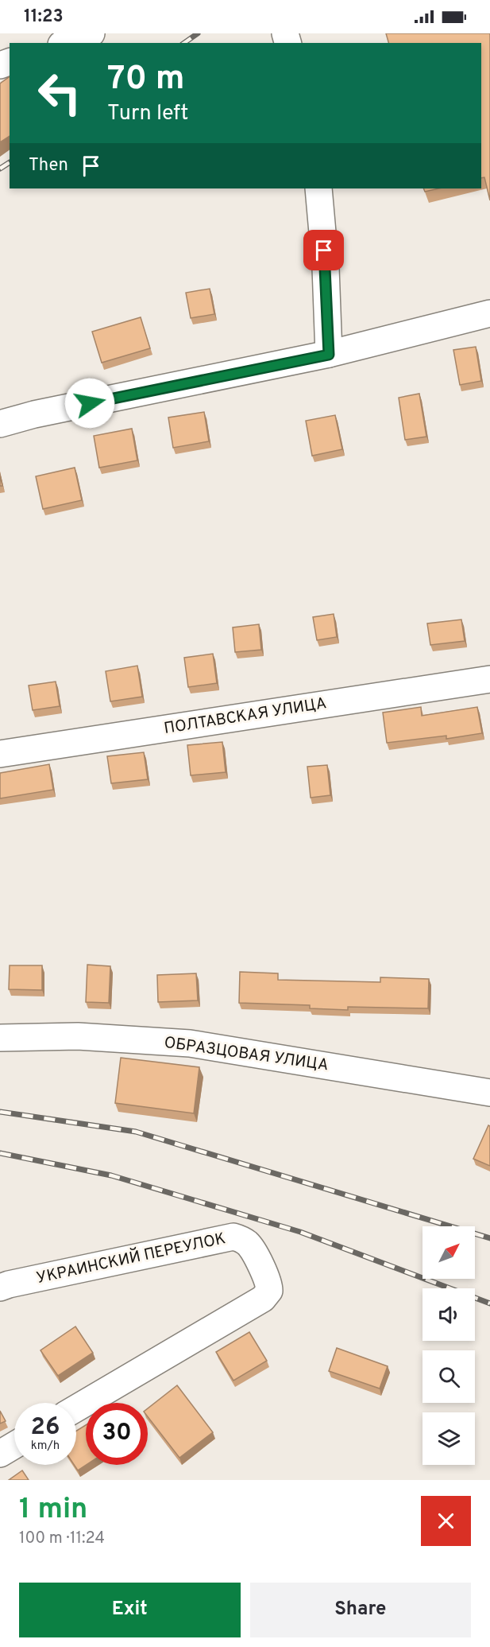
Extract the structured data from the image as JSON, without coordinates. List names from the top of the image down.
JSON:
{
  "streets": {
    "street": ["ПОЛТАВСКАЯ УЛИЦА", "ОБРАЗЦОВАЯ УЛИЦА", "УКРАИНСКИЙ ПЕРЕУЛОК"]
  },
  "north": "top right",
  "page": {
    "status": "11:23",
    "turn": ["70 m", "Turn left"],
    "then": "Then",
    "speed": "26 km/h",
    "limit": "30",
    "heading": ["1 min", "100 m · 11:24"],
    "buttons": ["Exit", "Share"]
  }
}
